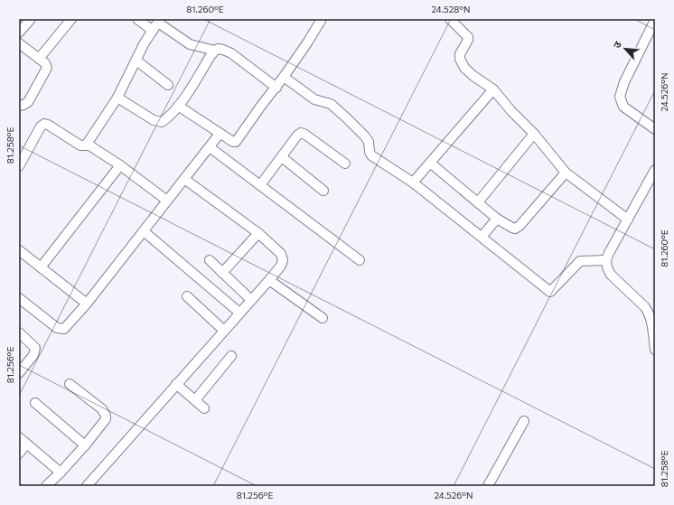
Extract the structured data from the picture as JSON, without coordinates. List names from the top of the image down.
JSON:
{
  "north": "top left",
  "coordinates": [
    "81.260°E",
    "24.528°N",
    "24.526°N",
    "81.258°E",
    "81.256°E"
  ]
}
